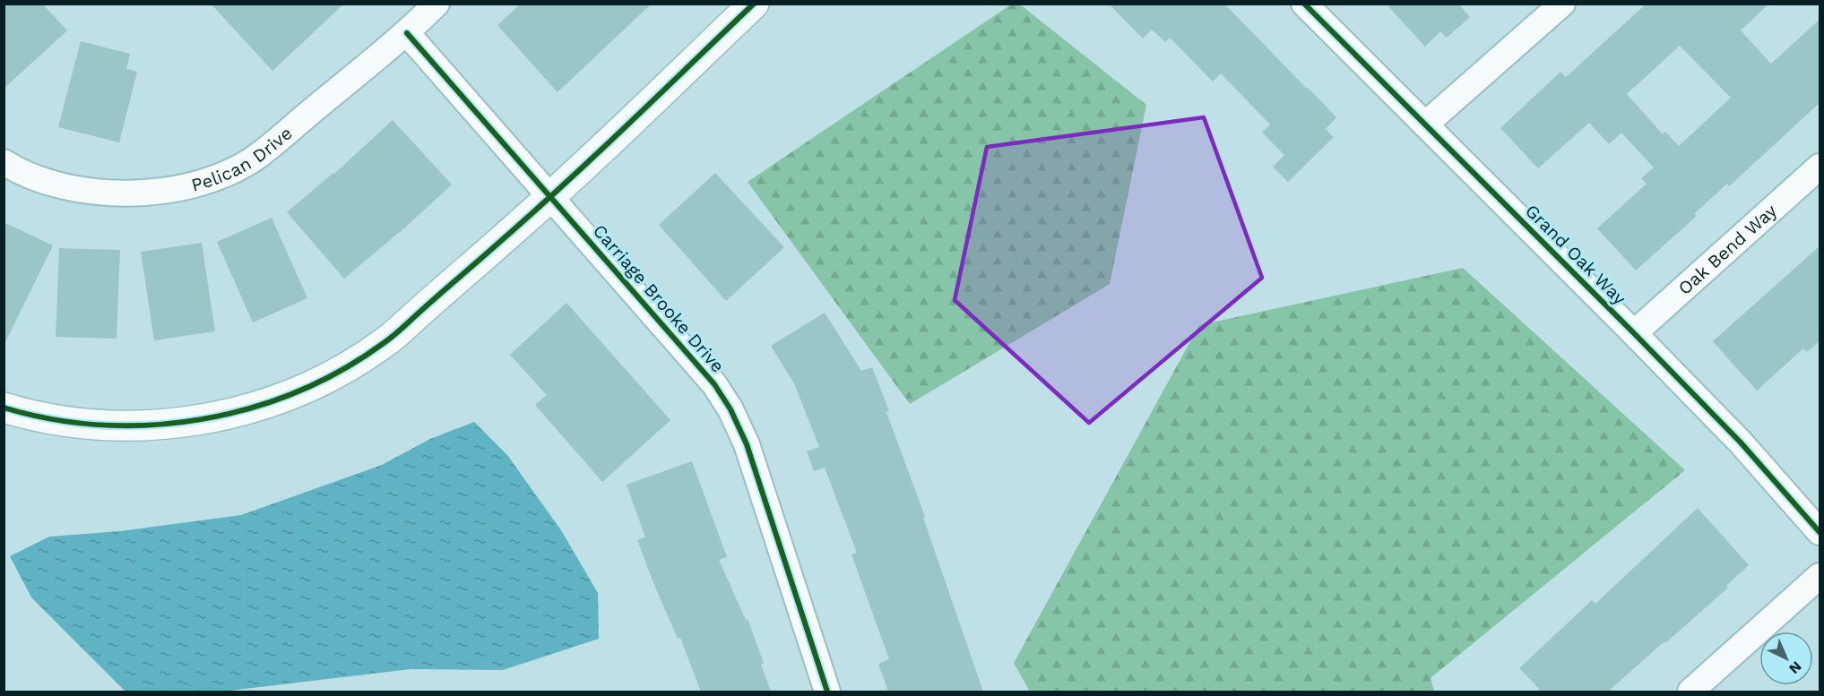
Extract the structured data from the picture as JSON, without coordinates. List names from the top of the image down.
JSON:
{
  "streets": {
    "street": [
      "Pelican Drive",
      "Oak Bend Way",
      "Grand Oak Way",
      "Carriage Brooke Drive"
    ]
  },
  "crossings": [
    ["Pelican Drive", "Carriage Brooke Drive"],
    ["Oak Bend Way", "Grand Oak Way"]
  ],
  "north": "bottom right"
}
